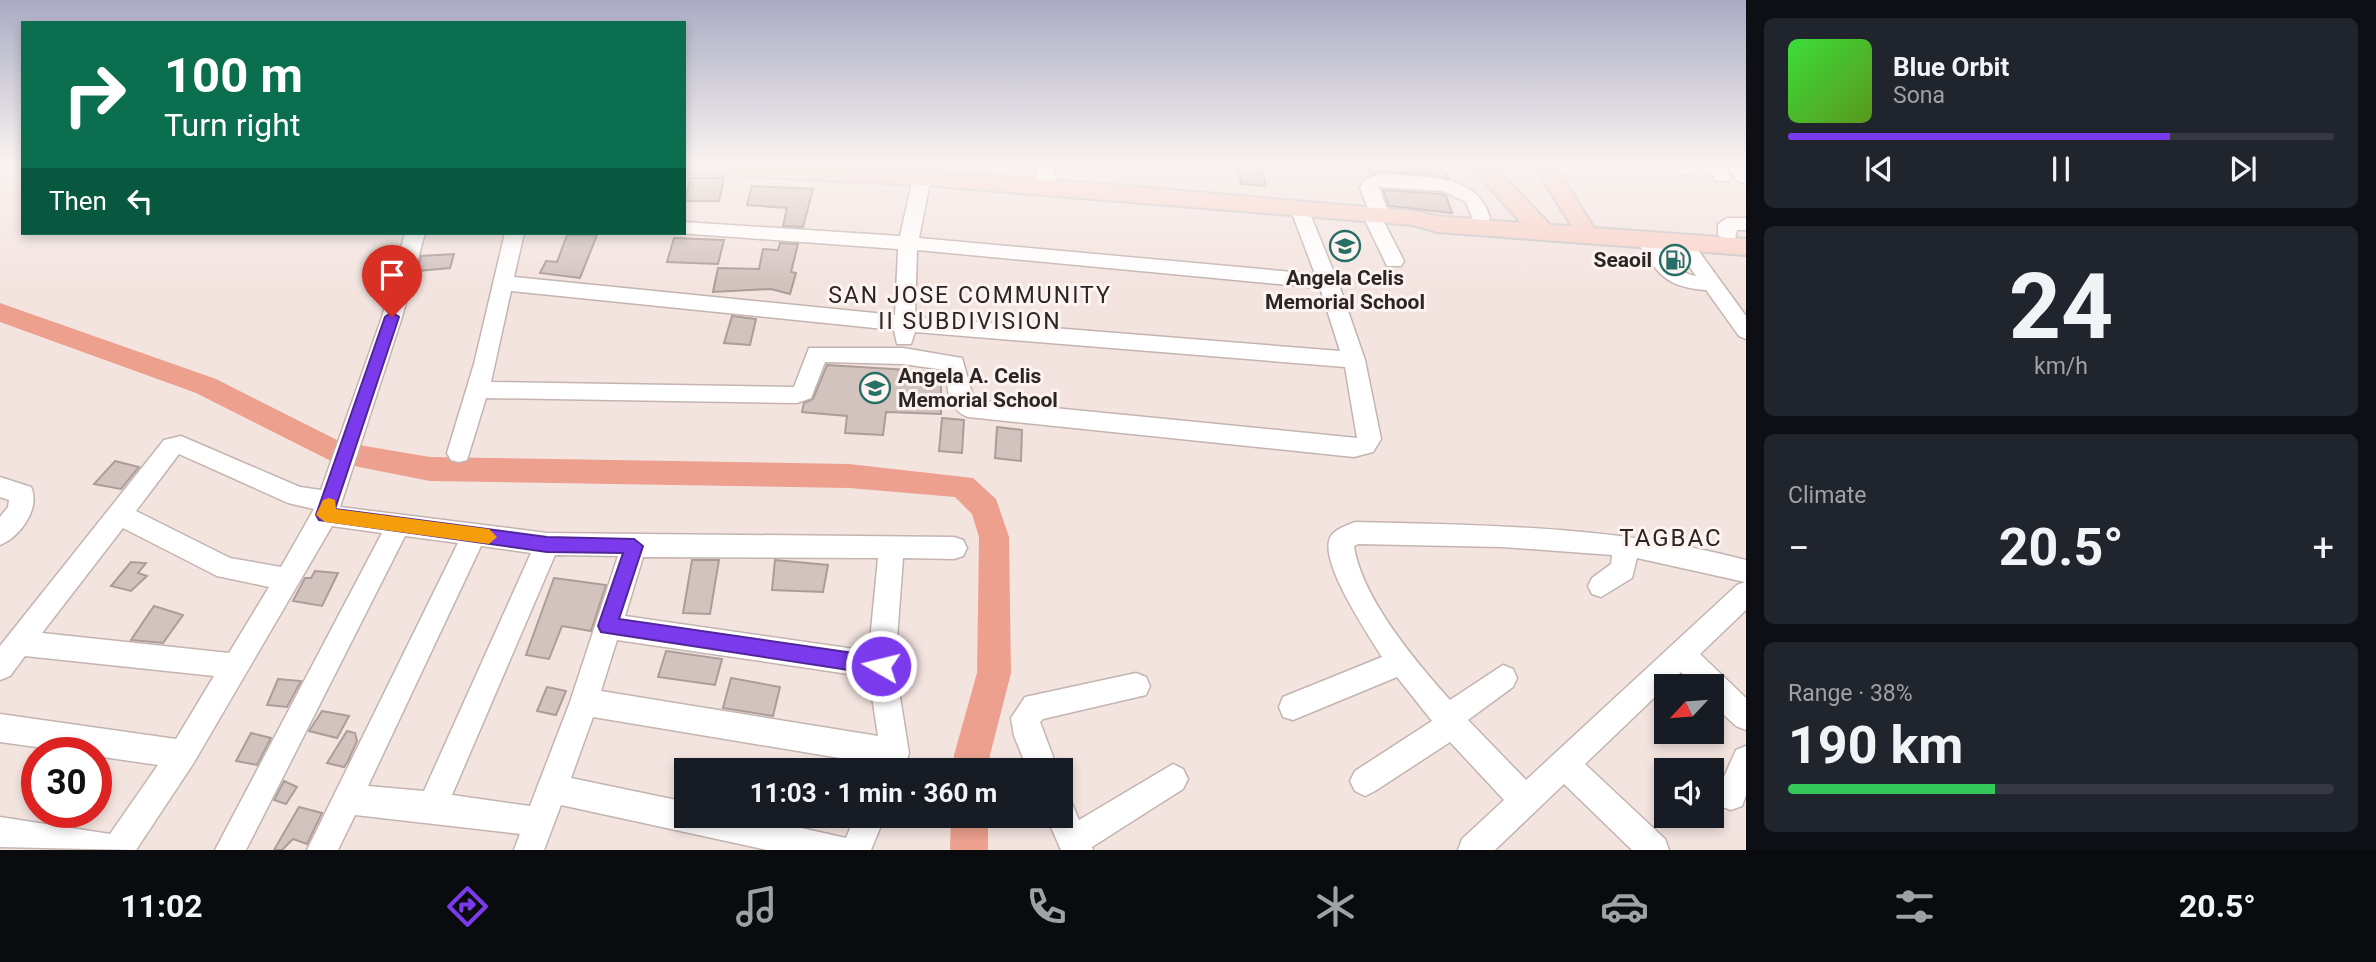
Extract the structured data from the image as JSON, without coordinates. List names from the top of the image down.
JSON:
{
  "districts": ["SAN JOSE COMMUNITY II SUBDIVISION", "TAGBAC"],
  "places": {
    "school or university": ["Angela Celis Memorial School", "Angela A. Celis Memorial School"],
    "fuel station": ["Seaoil"]
  },
  "north": "bottom left",
  "page": {
    "turn": ["100 m", "Turn right"],
    "song": ["Blue Orbit", "Sona"],
    "then": "Then",
    "tile": [
      ["24", "km/h"],
      "Climate",
      ["Range · 38%", "190 km"]
    ],
    "heat": ["−", "20.5°", "+"],
    "limit": "30",
    "trip": "11:03 · 1 min · 360 m",
    "tabs": ["11:02", "20.5°"]
  }
}
